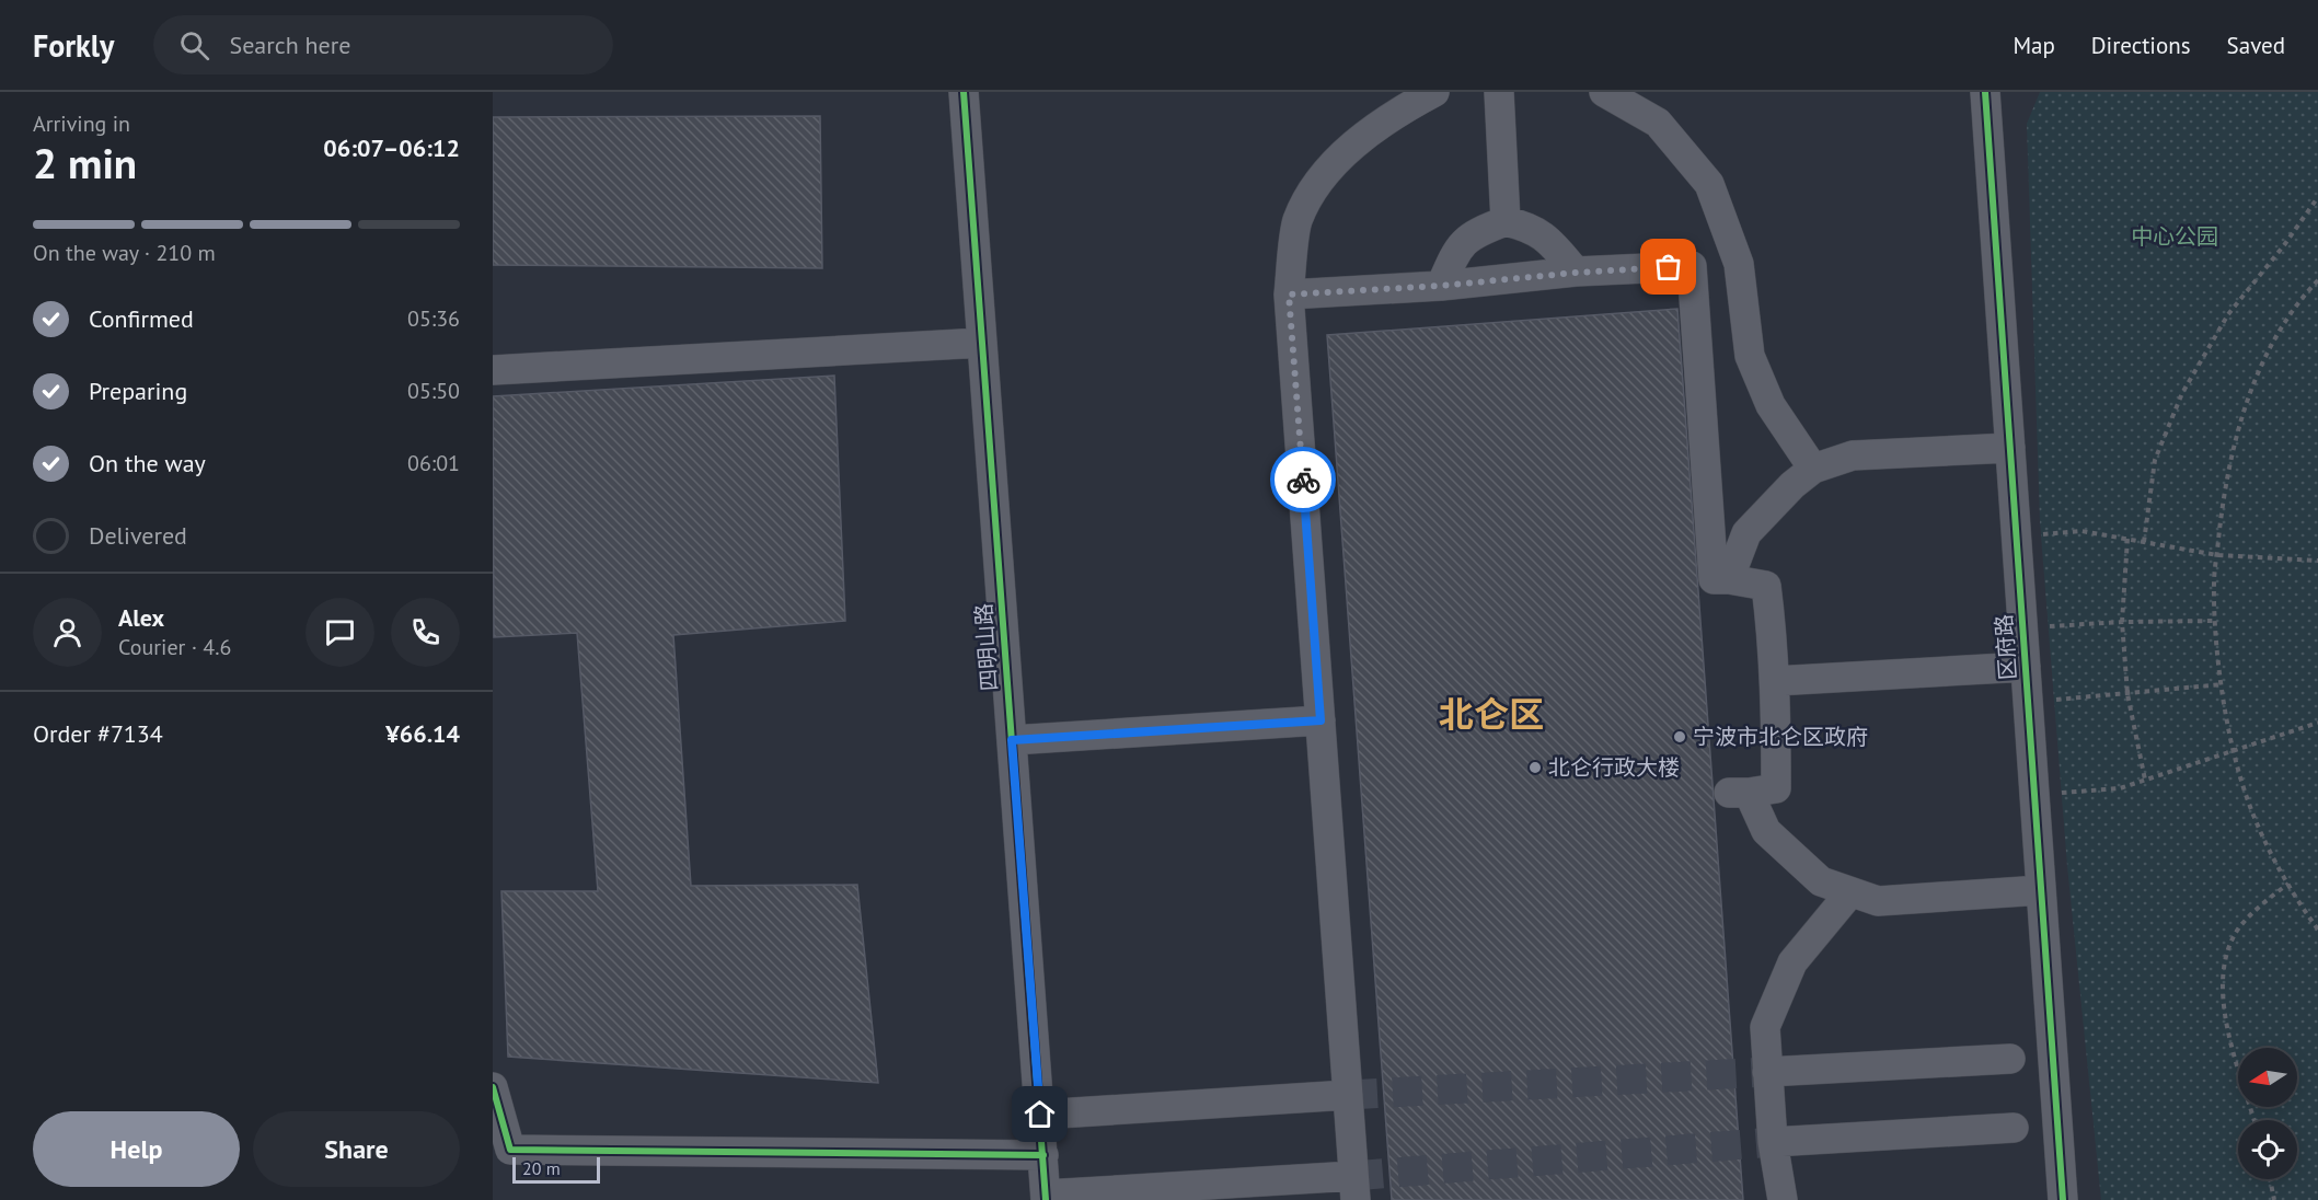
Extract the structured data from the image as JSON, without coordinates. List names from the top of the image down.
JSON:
{
  "streets": {
    "street": ["四明山路", "区府路"]
  },
  "districts": ["北仑区"],
  "parks": ["中心公园"],
  "places": ["宁波市北仑区政府", "北仑行政大楼"],
  "scale_bar": "20 m",
  "north": "left",
  "page": {
    "header": "Forkly",
    "search": "Search here",
    "nav": ["Map", "Directions", "Saved"],
    "heading": ["2 min", "Arriving in", "06:07–06:12"],
    "panel": [
      "Alex",
      "Courier · 4.6",
      "Order #7134",
      "¥66.14"
    ],
    "bar": "On the way · 210 m",
    "list": [
      ["Confirmed", "05:36"],
      ["Preparing", "05:50"],
      ["On the way", "06:01"],
      "Delivered"
    ],
    "buttons": ["Help", "Share"],
    "scale": "20 m"
  }
}
